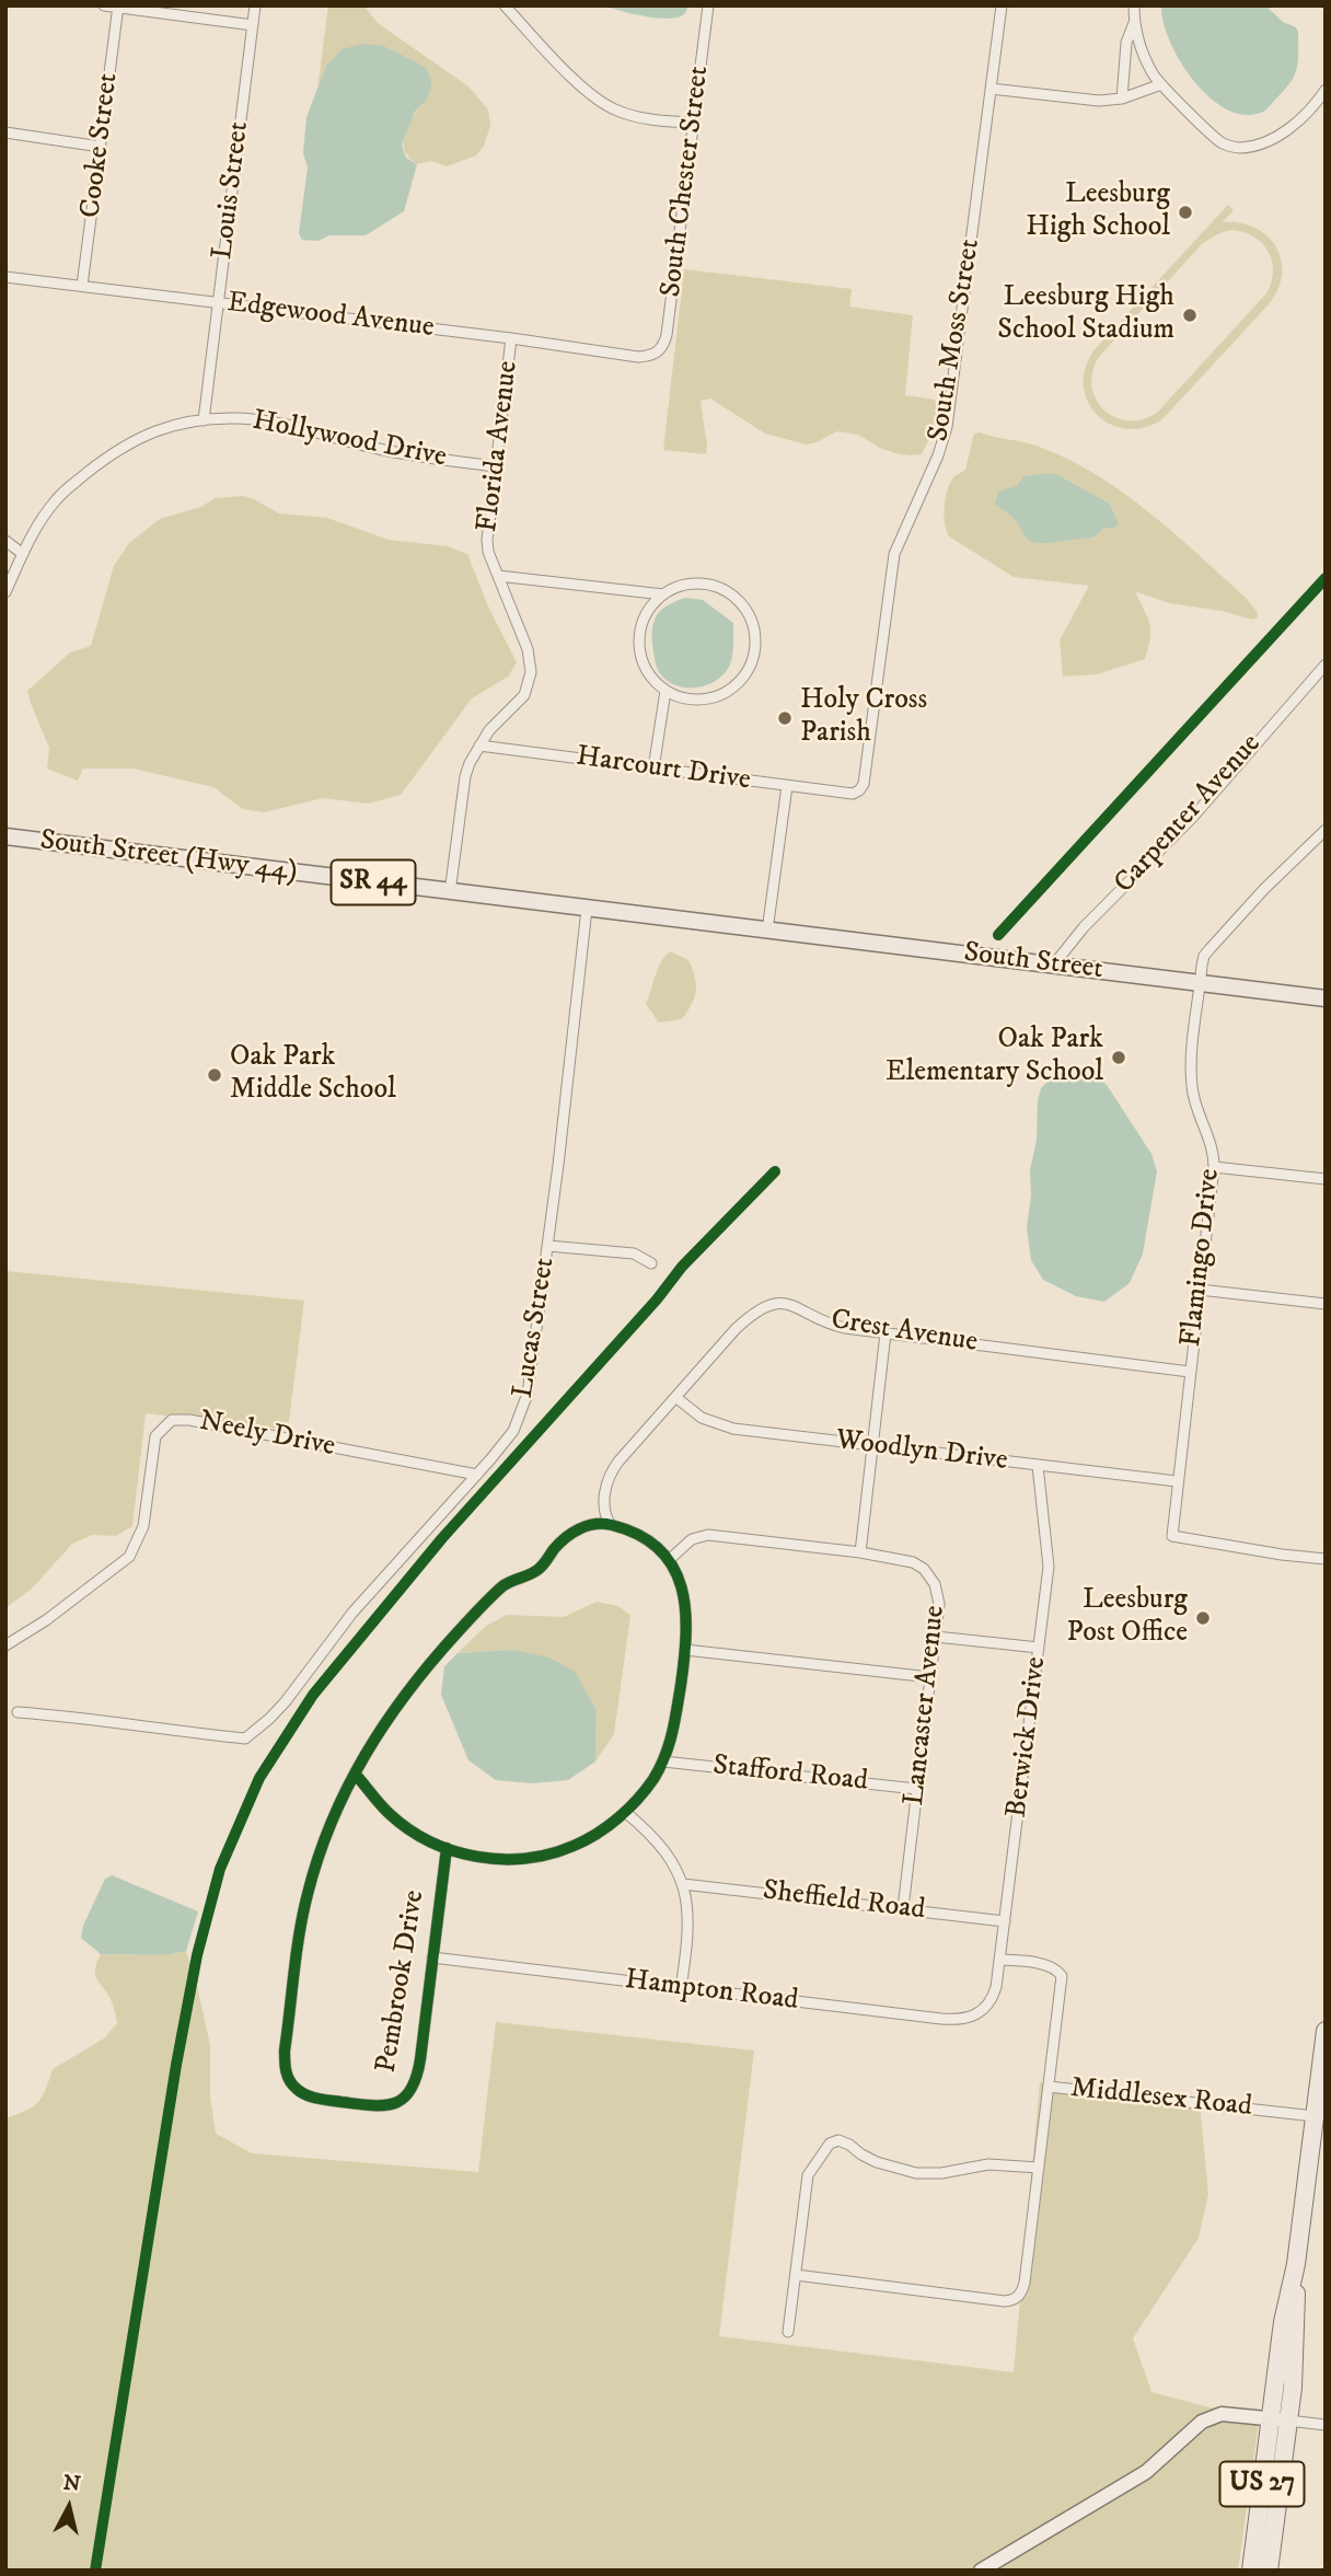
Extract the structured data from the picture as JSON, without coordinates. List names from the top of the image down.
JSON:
{
  "streets": {
    "highway": ["US 27"],
    "main road": ["South Street (Hwy 44)", "SR 44", "South Street"],
    "street": [
      "Cooke Street",
      "South Chester Street",
      "Louis Street",
      "Edgewood Avenue",
      "South Moss Street",
      "Hollywood Drive",
      "Florida Avenue",
      "Harcourt Drive",
      "Carpenter Avenue",
      "Flamingo Drive",
      "Lucas Street",
      "Crest Avenue",
      "Neely Drive",
      "Woodlyn Drive",
      "Lancaster Avenue",
      "Berwick Drive",
      "Stafford Road",
      "Sheffield Road",
      "Pembrook Drive",
      "Hampton Road",
      "Middlesex Road"
    ]
  },
  "crossings": [
    ["Cooke Street", "Edgewood Avenue"],
    ["South Chester Street", "Edgewood Avenue"],
    ["Louis Street", "Edgewood Avenue"],
    ["Louis Street", "Hollywood Drive"],
    ["Edgewood Avenue", "Florida Avenue"],
    ["South Moss Street", "Harcourt Drive"],
    ["Hollywood Drive", "Florida Avenue"],
    ["Florida Avenue", "Harcourt Drive"],
    ["Florida Avenue", "South Street (Hwy 44)"],
    ["Carpenter Avenue", "South Street"],
    ["South Street (Hwy 44)", "South Street"],
    ["South Street (Hwy 44)", "Lucas Street"],
    ["South Street", "Flamingo Drive"],
    ["Flamingo Drive", "Crest Avenue"],
    ["Flamingo Drive", "Woodlyn Drive"],
    ["Lucas Street", "Neely Drive"],
    ["Crest Avenue", "Woodlyn Drive"],
    ["Woodlyn Drive", "Berwick Drive"],
    ["Lancaster Avenue", "Stafford Road"],
    ["Lancaster Avenue", "Sheffield Road"],
    ["Berwick Drive", "Sheffield Road"],
    ["Berwick Drive", "Hampton Road"],
    ["Berwick Drive", "Middlesex Road"],
    ["Pembrook Drive", "Hampton Road"],
    ["Middlesex Road", "US 27"]
  ],
  "places": [
    "Leesburg High School",
    "Leesburg High School Stadium",
    "Holy Cross Parish",
    "Oak Park Elementary School",
    "Oak Park Middle School",
    "Leesburg Post Office"
  ],
  "north": "top"
}
